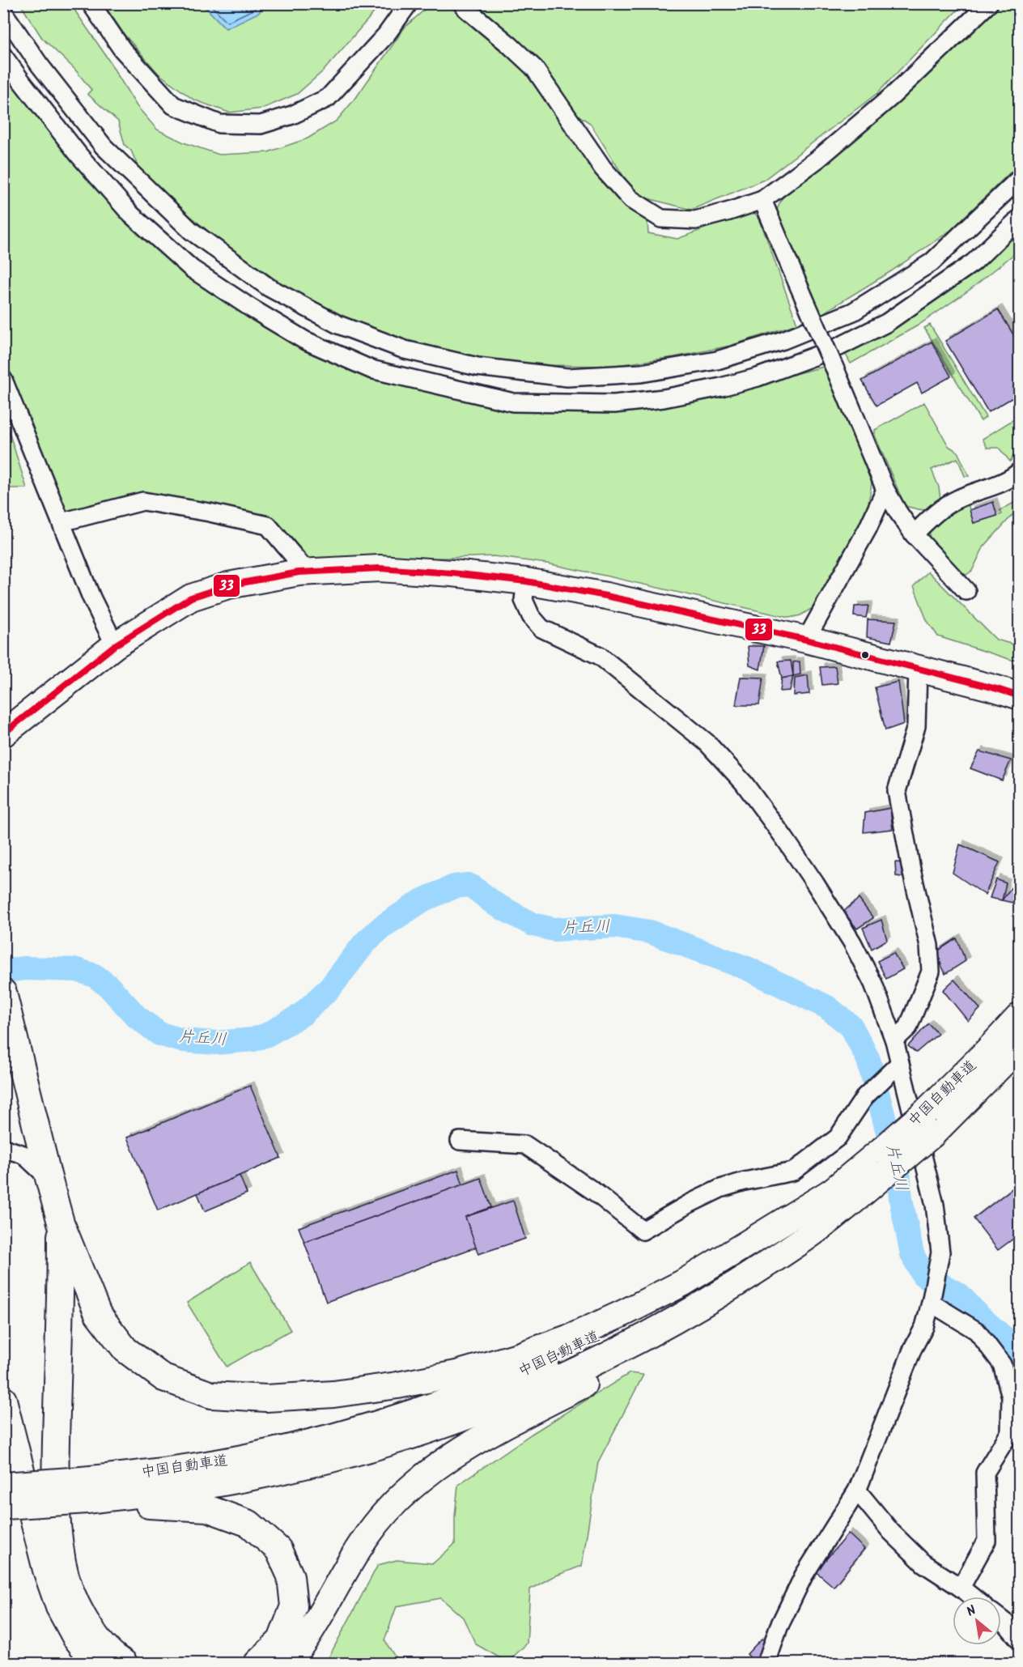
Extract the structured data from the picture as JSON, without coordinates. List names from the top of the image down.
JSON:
{
  "streets": {
    "highway": ["中国自動車道"]
  },
  "water": ["片丘川"],
  "lines": ["transit line 33"],
  "north": "top left"
}
